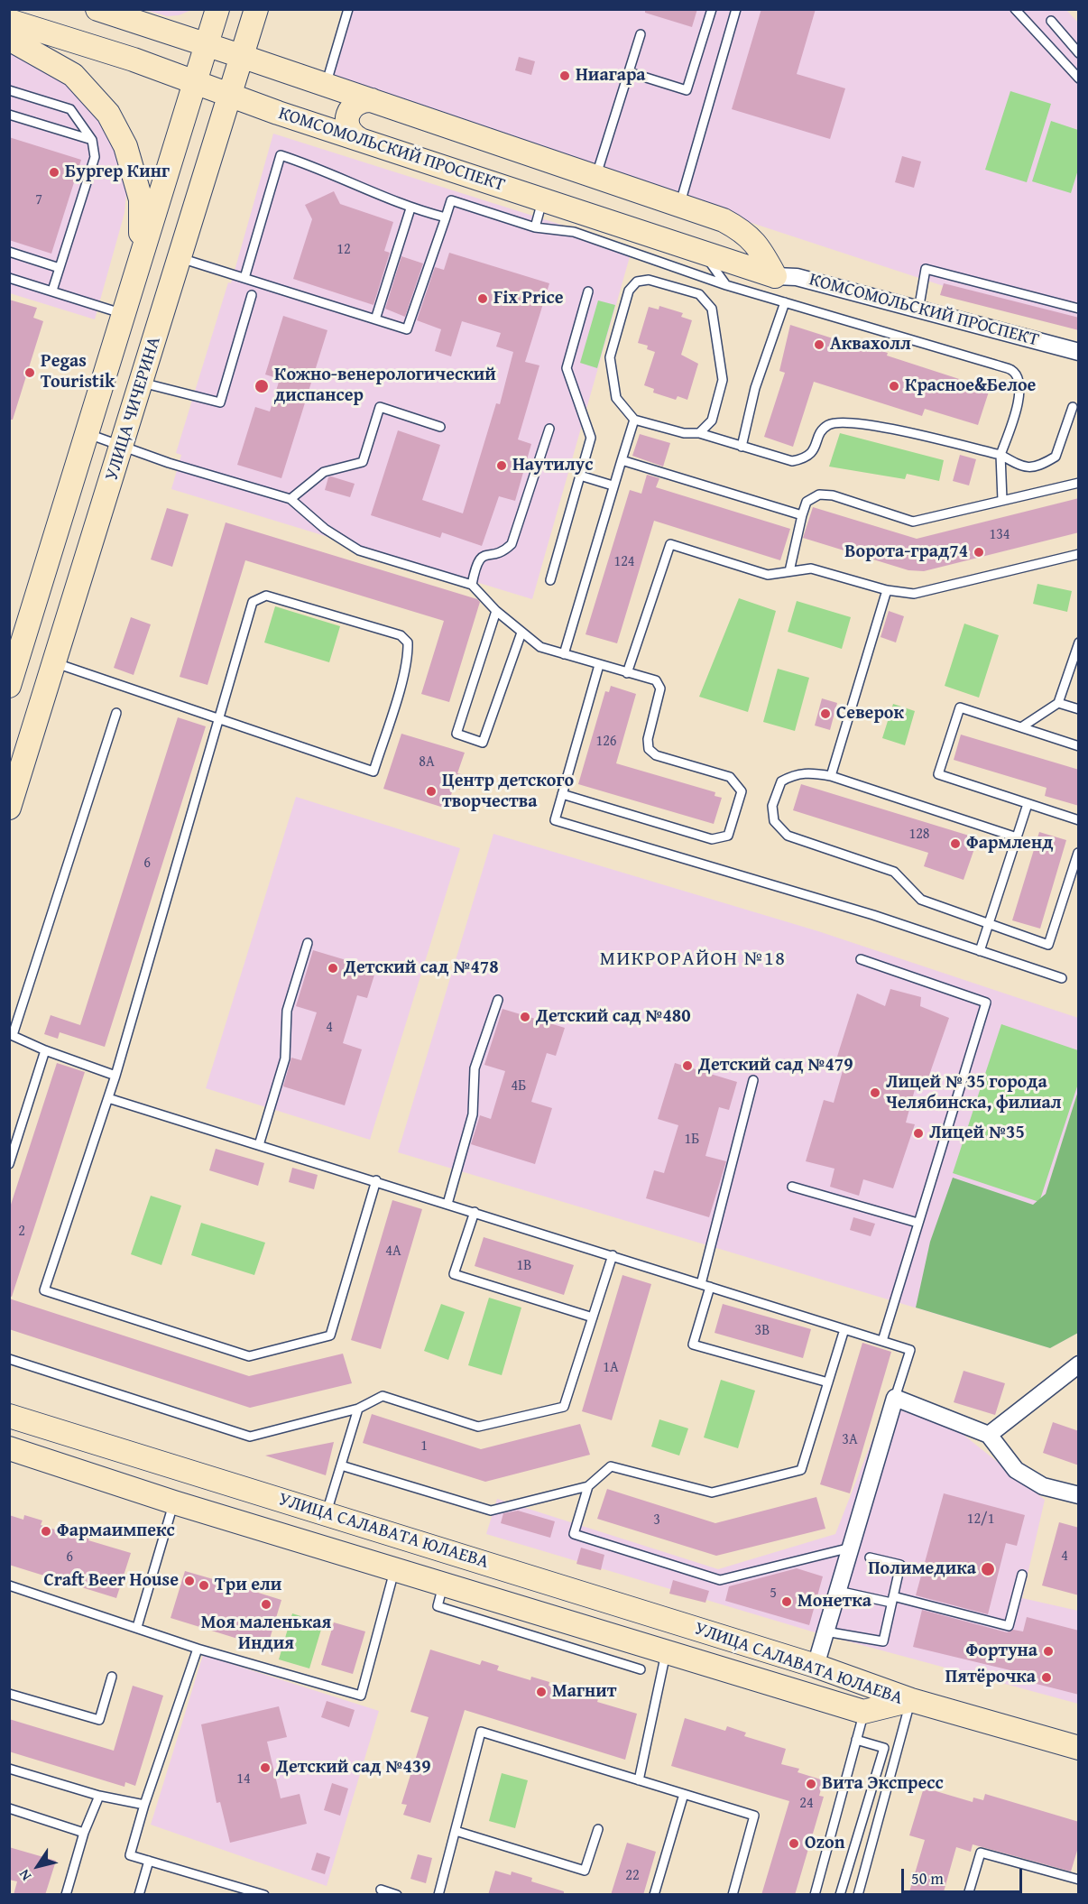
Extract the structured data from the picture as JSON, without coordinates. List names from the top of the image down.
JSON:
{
  "streets": {
    "street": ["КОМСОМОЛЬСКИЙ ПРОСПЕКТ", "УЛИЦА ЧИЧЕРИНА", "УЛИЦА САЛАВАТА ЮЛАЕВА"]
  },
  "crossings": [
    ["КОМСОМОЛЬСКИЙ ПРОСПЕКТ", "УЛИЦА ЧИЧЕРИНА"]
  ],
  "districts": ["МИКРОРАЙОН №18"],
  "places": [
    "Ниагара",
    "Бургер Кинг",
    "Fix Price",
    "Аквахолл",
    "Pegas Touristik",
    "Кожно-венерологический диспансер",
    "Красное&Белое",
    "Наутилус",
    "Ворота-град74",
    "Северок",
    "Центр детского творчества",
    "Фармленд",
    "Детский сад №478",
    "Детский сад №480",
    "Детский сад №479",
    "Лицей № 35 города Челябинска, филиал",
    "Лицей №35",
    "Фармаимпекс",
    "Полимедика",
    "Craft Beer House",
    "Три ели",
    "Монетка",
    "Моя маленькая Индия",
    "Фортуна",
    "Пятёрочка",
    "Магнит",
    "Детский сад №439",
    "Вита Экспресс",
    "Ozon"
  ],
  "house_numbers": [
    "7",
    "12",
    "134",
    "124",
    "126",
    "8А",
    "128",
    "6",
    "4",
    "4Б",
    "1Б",
    "2",
    "4А",
    "1В",
    "3В",
    "1А",
    "3А",
    "1",
    "12/1",
    "3",
    "4",
    "6",
    "5",
    "14",
    "24",
    "22"
  ],
  "scale_bar": "50 m",
  "north": "bottom left"
}
